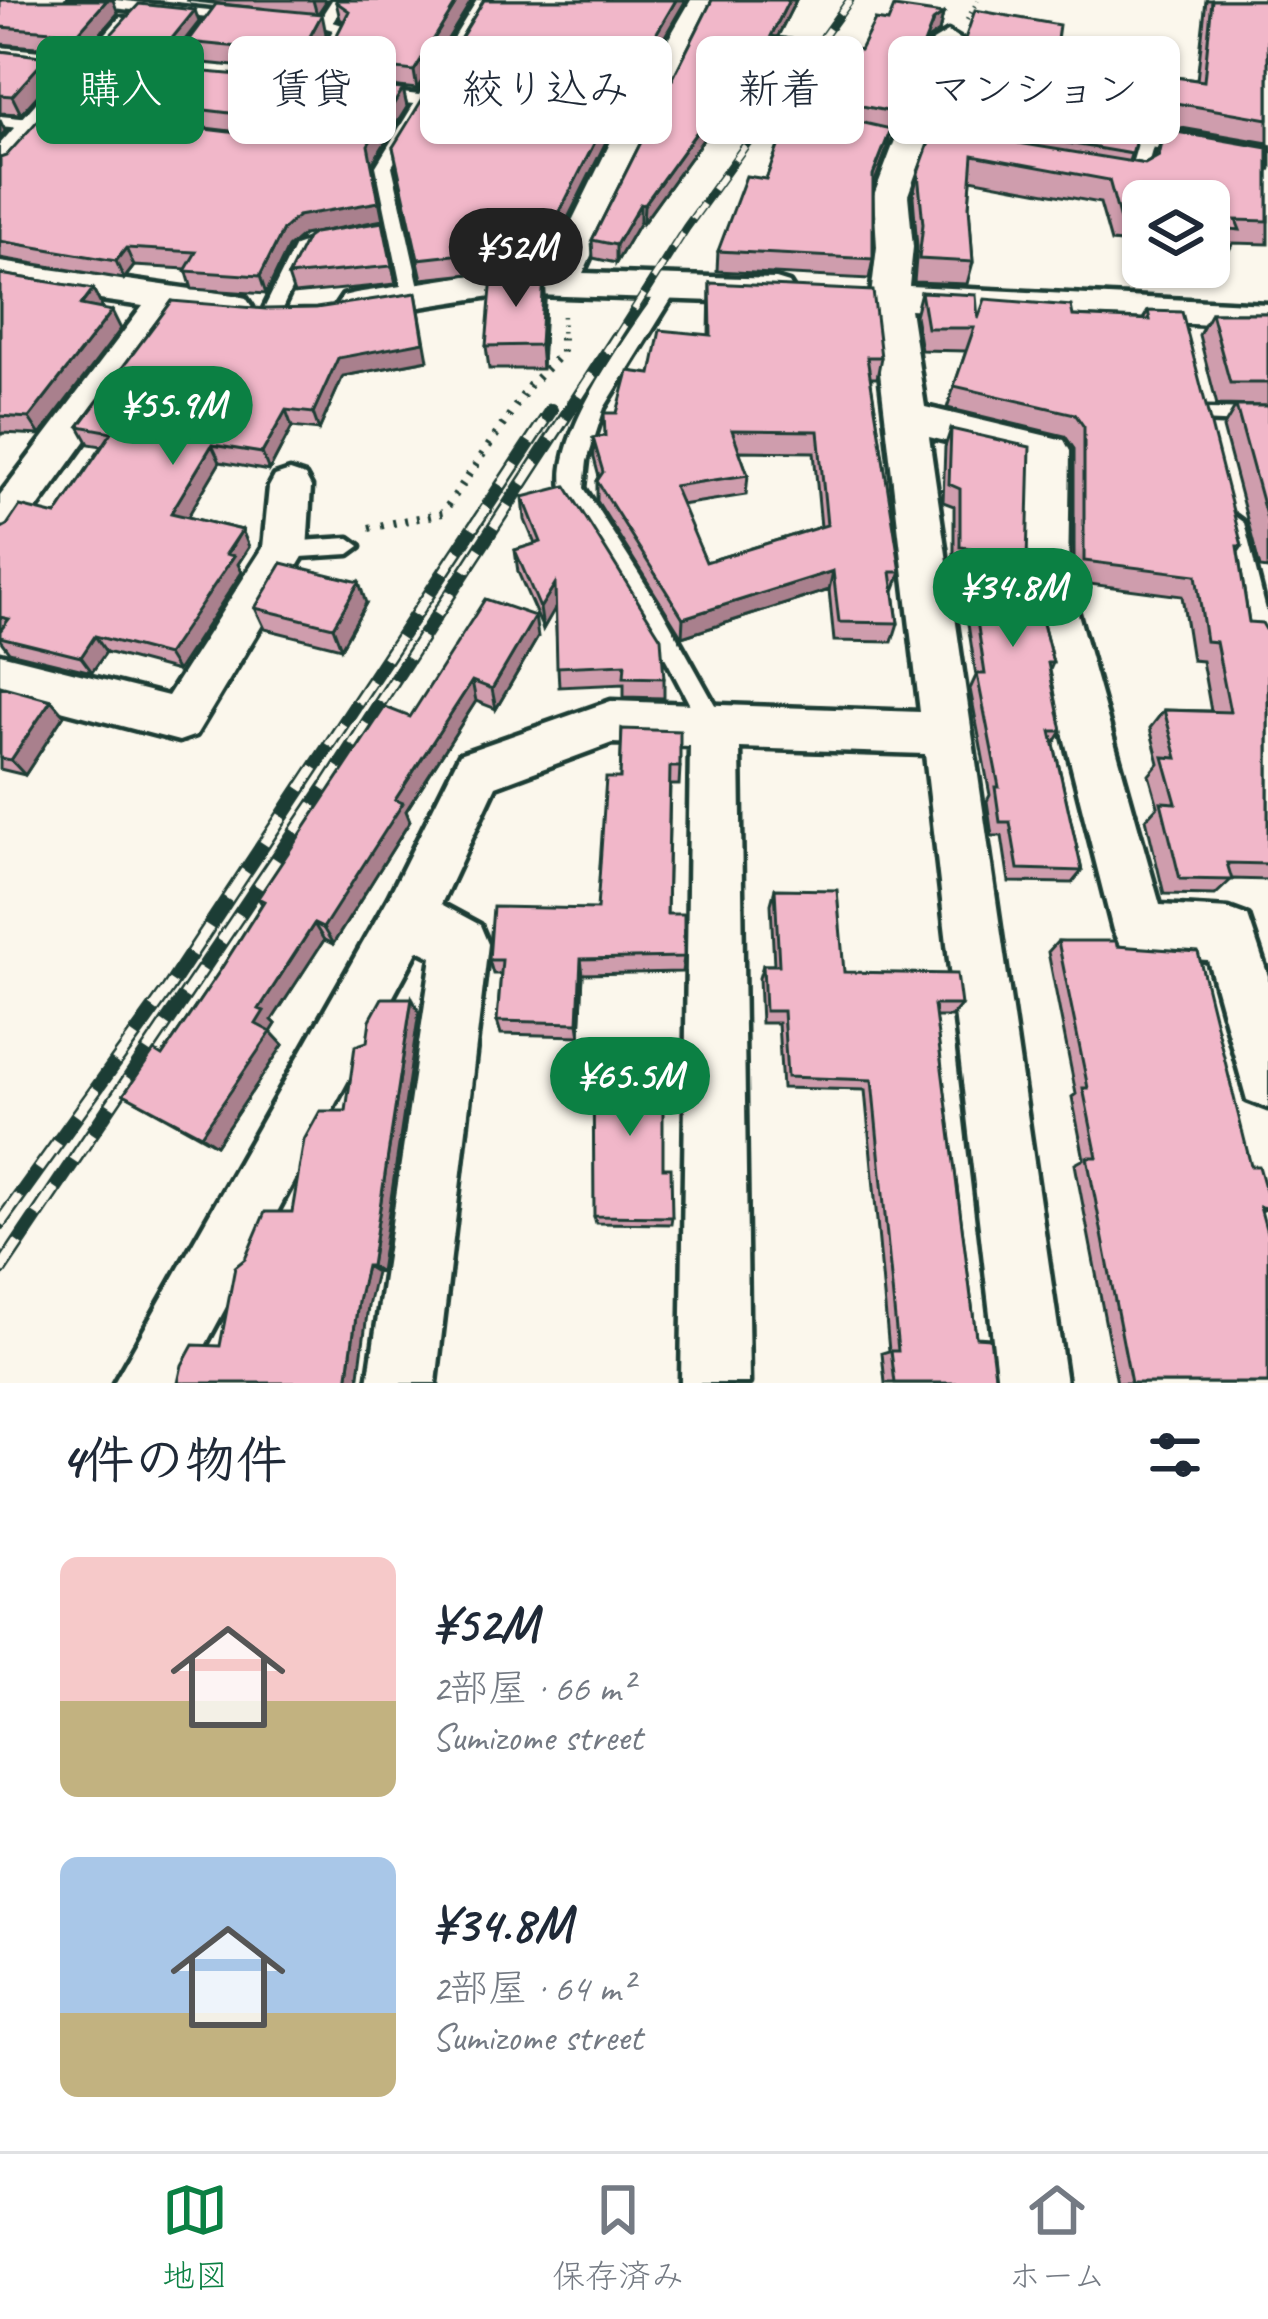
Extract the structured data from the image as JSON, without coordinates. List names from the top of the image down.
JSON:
{
  "page": {
    "chip": [
      "購入",
      "賃貸",
      "絞り込み",
      "新着",
      "マンション"
    ],
    "price": [
      "¥52M",
      "¥55.9M",
      "¥34.8M",
      "¥65.5M"
    ],
    "heading": "4件の物件",
    "list": [
      {
        "name": "¥52M",
        "note": "2部屋 · 66 m² · Sumizome street"
      },
      {
        "name": "¥34.8M",
        "note": "2部屋 · 64 m² · Sumizome street"
      }
    ],
    "tabs": ["地図", "保存済み", "ホーム"]
  }
}
